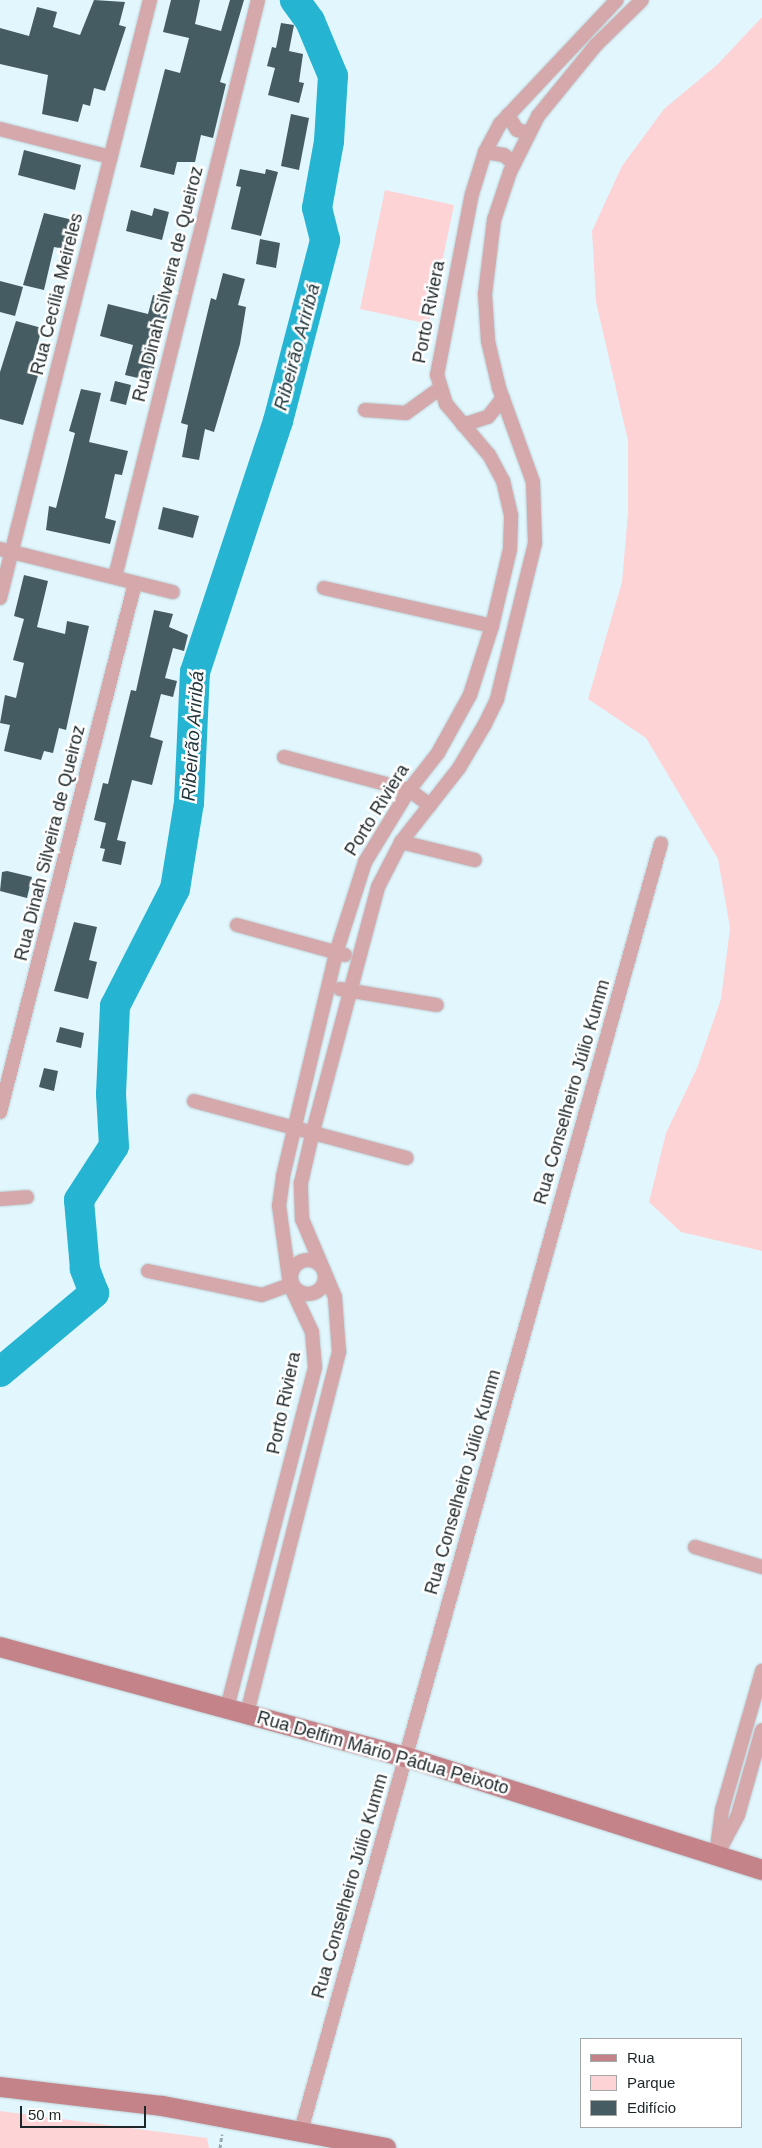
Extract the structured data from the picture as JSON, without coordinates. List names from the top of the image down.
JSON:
{
  "streets": {
    "main road": ["Rua Delfim Mário Pádua Peixoto"],
    "street": [
      "Rua Dinah Silveira de Queiroz",
      "Rua Cecília Meireles",
      "Porto Riviera",
      "Rua Conselheiro Júlio Kumm"
    ]
  },
  "crossings": [
    ["Porto Riviera", "Rua Delfim Mário Pádua Peixoto"],
    ["Rua Conselheiro Júlio Kumm", "Rua Delfim Mário Pádua Peixoto"]
  ],
  "water": ["Ribeirão Ariribá"],
  "legend": ["Rua", "Parque", "Edifício"],
  "scale_bar": "50 m"
}
